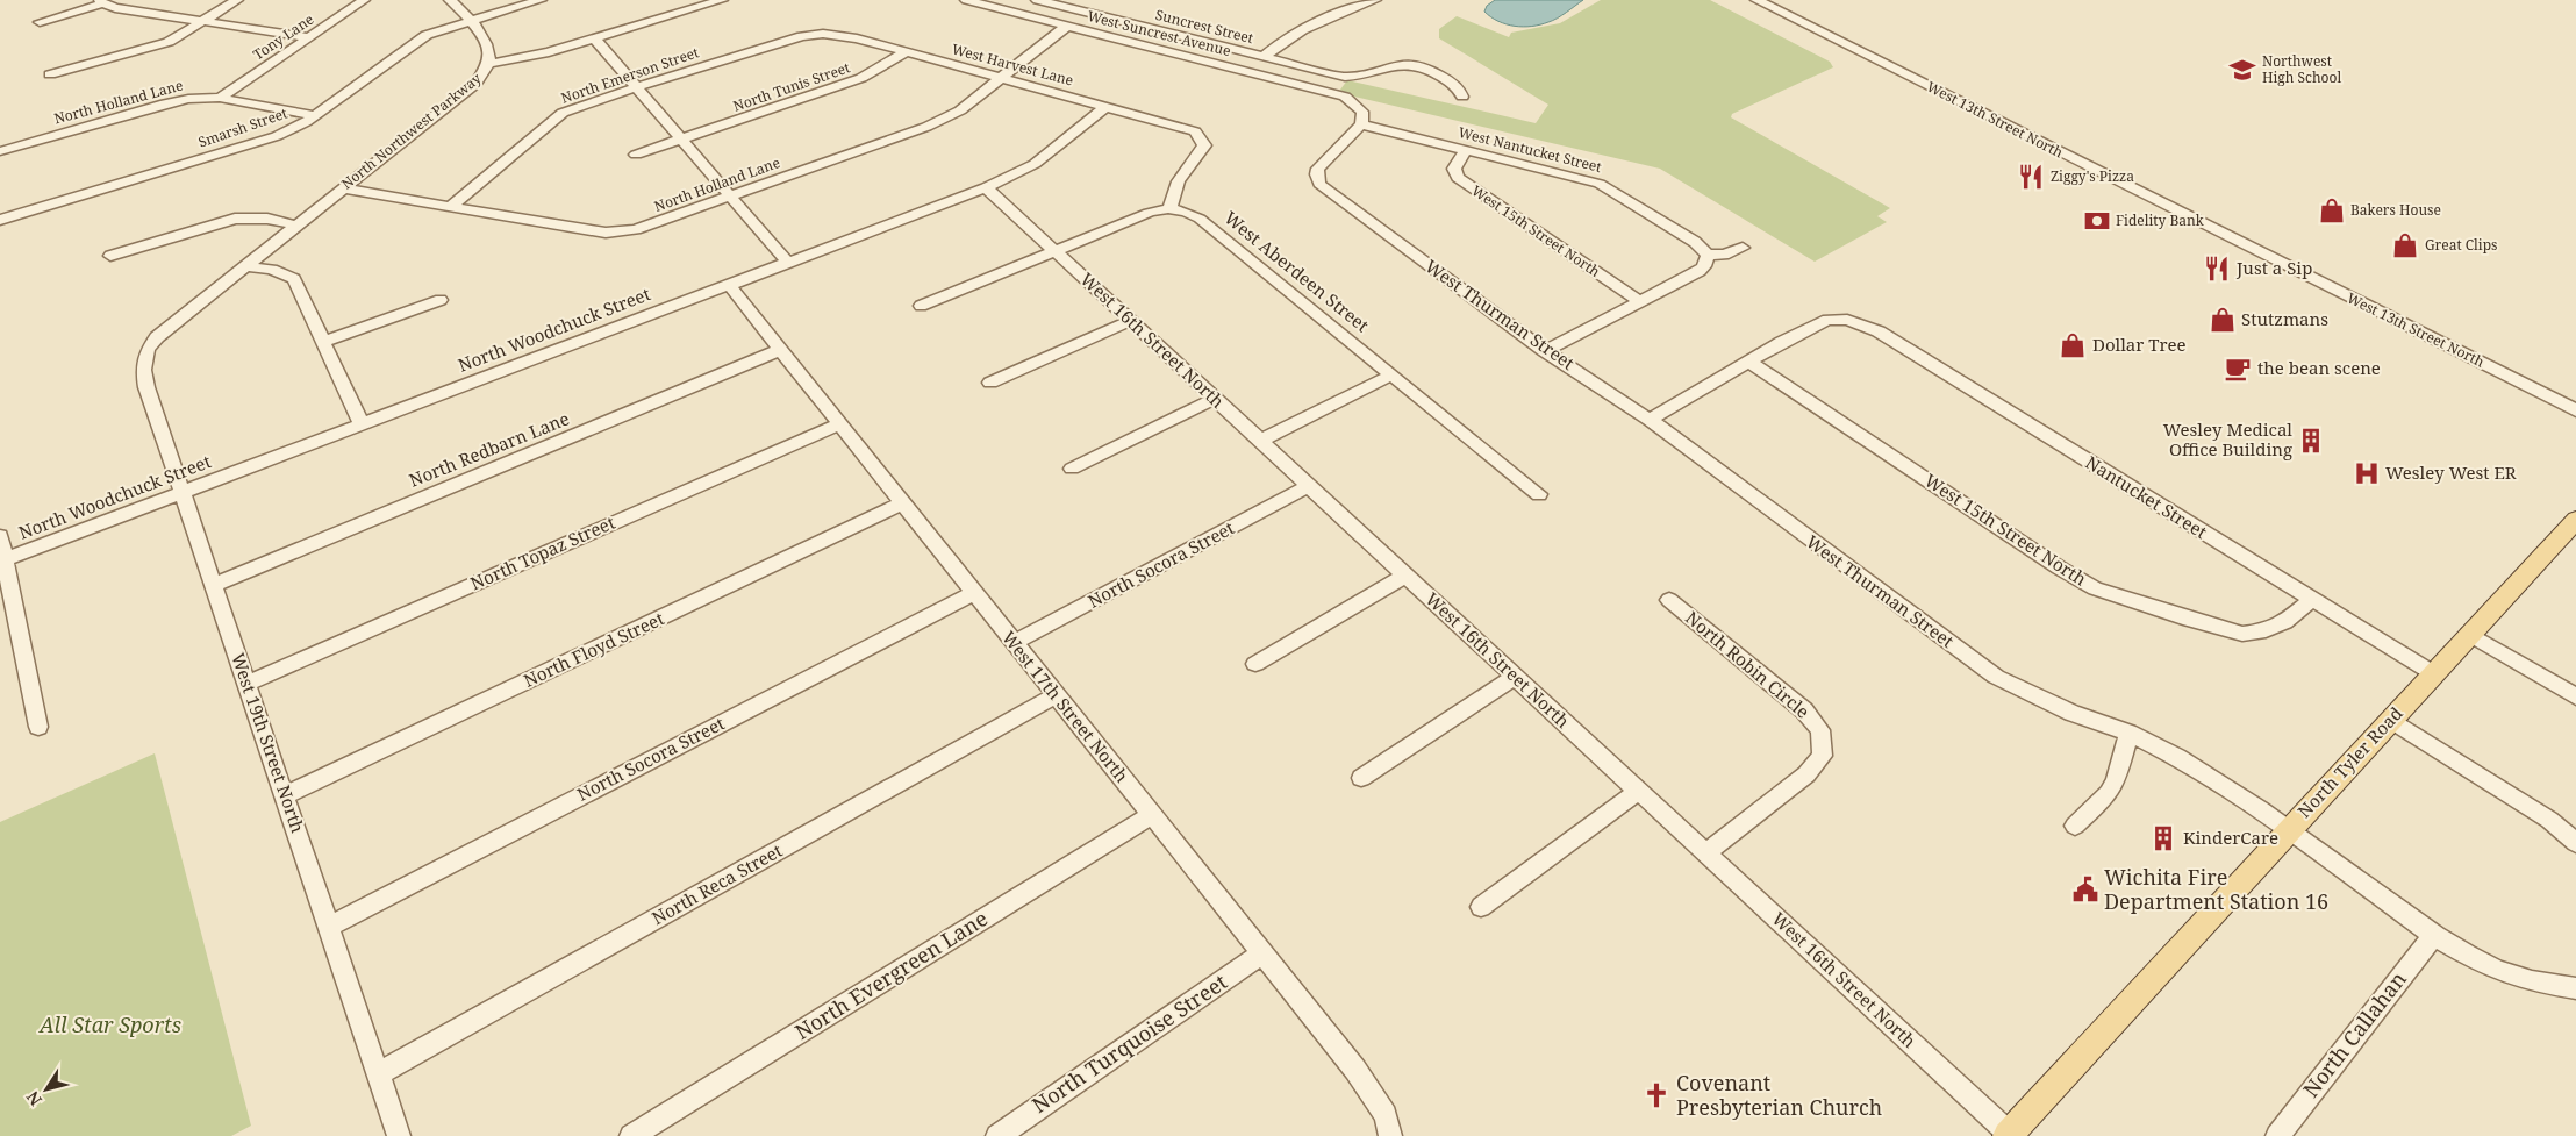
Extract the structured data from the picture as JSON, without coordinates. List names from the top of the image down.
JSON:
{
  "streets": {
    "main road": ["North Tyler Road"],
    "street": [
      "Suncrest Street",
      "West Suncrest Avenue",
      "Tony Lane",
      "West Harvest Lane",
      "North Emerson Street",
      "North Tunis Street",
      "North Holland Lane",
      "West 13th Street North",
      "Smarsh Street",
      "North Northwest Parkway",
      "West Nantucket Street",
      "West 15th Street North",
      "West Aberdeen Street",
      "West Thurman Street",
      "North Woodchuck Street",
      "West 16th Street North",
      "North Redbarn Lane",
      "Nantucket Street",
      "North Topaz Street",
      "North Socora Street",
      "North Floyd Street",
      "North Robin Circle",
      "West 17th Street North",
      "West 19th Street North",
      "North Reca Street",
      "North Evergreen Lane",
      "North Callahan",
      "North Turquoise Street"
    ]
  },
  "crossings": [
    ["West Suncrest Avenue", "North Holland Lane"],
    ["Tony Lane", "North Holland Lane"],
    ["West Harvest Lane", "North Emerson Street"],
    ["West Harvest Lane", "North Tunis Street"],
    ["West Harvest Lane", "North Holland Lane"],
    ["West Harvest Lane", "West Aberdeen Street"],
    ["West Harvest Lane", "North Woodchuck Street"],
    ["North Emerson Street", "North Holland Lane"],
    ["North Holland Lane", "Smarsh Street"],
    ["North Holland Lane", "North Northwest Parkway"],
    ["North Northwest Parkway", "West 19th Street North"],
    ["West Nantucket Street", "West 15th Street North"],
    ["West Nantucket Street", "West Thurman Street"],
    ["West 15th Street North", "Nantucket Street"],
    ["West Thurman Street", "North Tyler Road"],
    ["West Thurman Street", "North Callahan"],
    ["North Woodchuck Street", "West 16th Street North"],
    ["North Woodchuck Street", "West 17th Street North"],
    ["North Woodchuck Street", "West 19th Street North"],
    ["West 16th Street North", "North Socora Street"],
    ["West 16th Street North", "North Robin Circle"],
    ["West 16th Street North", "North Tyler Road"],
    ["North Redbarn Lane", "West 17th Street North"],
    ["North Redbarn Lane", "West 19th Street North"],
    ["Nantucket Street", "North Tyler Road"],
    ["North Topaz Street", "West 17th Street North"],
    ["North Topaz Street", "West 19th Street North"],
    ["North Socora Street", "West 17th Street North"],
    ["North Socora Street", "West 19th Street North"],
    ["North Floyd Street", "West 17th Street North"],
    ["North Floyd Street", "West 19th Street North"],
    ["West 17th Street North", "North Reca Street"],
    ["West 17th Street North", "North Evergreen Lane"],
    ["West 17th Street North", "North Turquoise Street"],
    ["West 19th Street North", "North Reca Street"]
  ],
  "parks": ["All Star Sports"],
  "places": {
    "school or university": ["Northwest High School"],
    "restaurant": ["Ziggy's Pizza", "Just a Sip"],
    "shop": [
      "Bakers House",
      "Great Clips",
      "Stutzmans",
      "Dollar Tree"
    ],
    "bank": ["Fidelity Bank"],
    "cafe": ["the bean scene"],
    "building": ["Wesley Medical Office Building", "KinderCare"],
    "hospital": ["Wesley West ER"],
    "public building": ["Wichita Fire Department Station 16"],
    "church": ["Covenant Presbyterian Church"]
  },
  "north": "bottom left"
}
